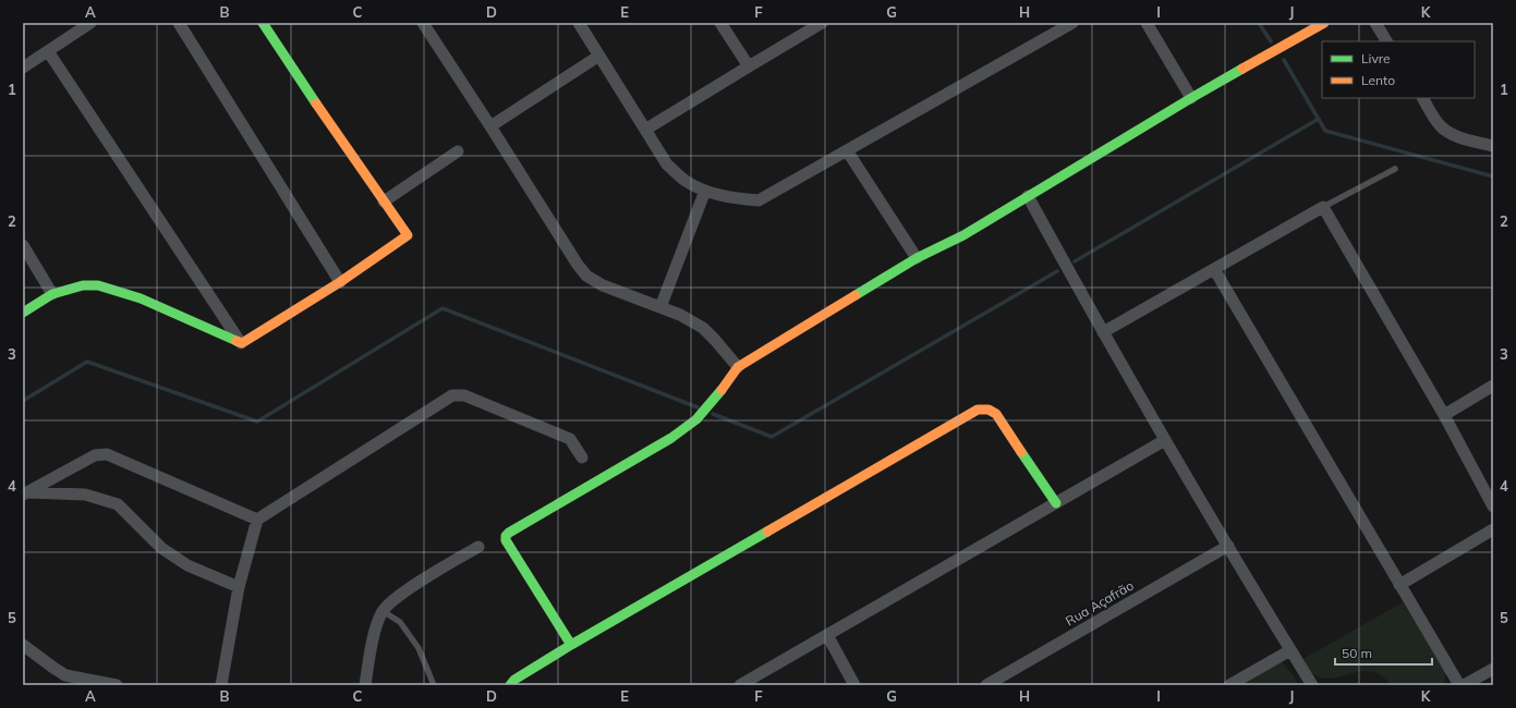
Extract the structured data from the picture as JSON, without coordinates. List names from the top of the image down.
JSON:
{
  "streets": {
    "street": ["Rua Açafrão"]
  },
  "legend": ["Livre", "Lento"],
  "scale_bar": "50 m",
  "grid": {
    "columns": [
      "A",
      "B",
      "C",
      "D",
      "E",
      "F",
      "G",
      "H",
      "I",
      "J",
      "K"
    ],
    "rows": [
      "1",
      "2",
      "3",
      "4",
      "5"
    ]
  }
}
